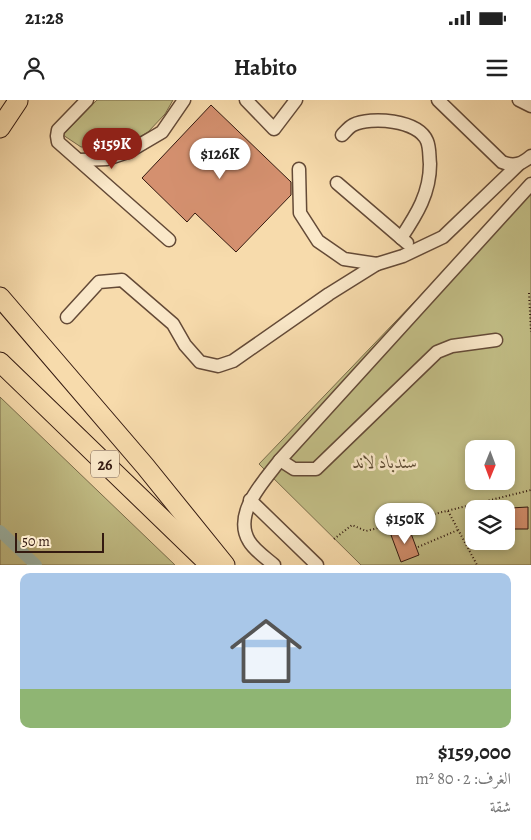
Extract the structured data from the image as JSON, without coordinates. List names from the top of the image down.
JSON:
{
  "streets": {
    "highway": ["26"]
  },
  "parks": ["سندباد لاند"],
  "scale_bar": "50 m",
  "north": "bottom",
  "page": {
    "status": "21:28",
    "header": "Habito",
    "price": ["$159K", "$126K", "$150K"],
    "scale": "50 m",
    "list": [
      {
        "name": "$159,000",
        "note": "الغرف: 2 · 80 m² · شقة"
      }
    ]
  }
}
